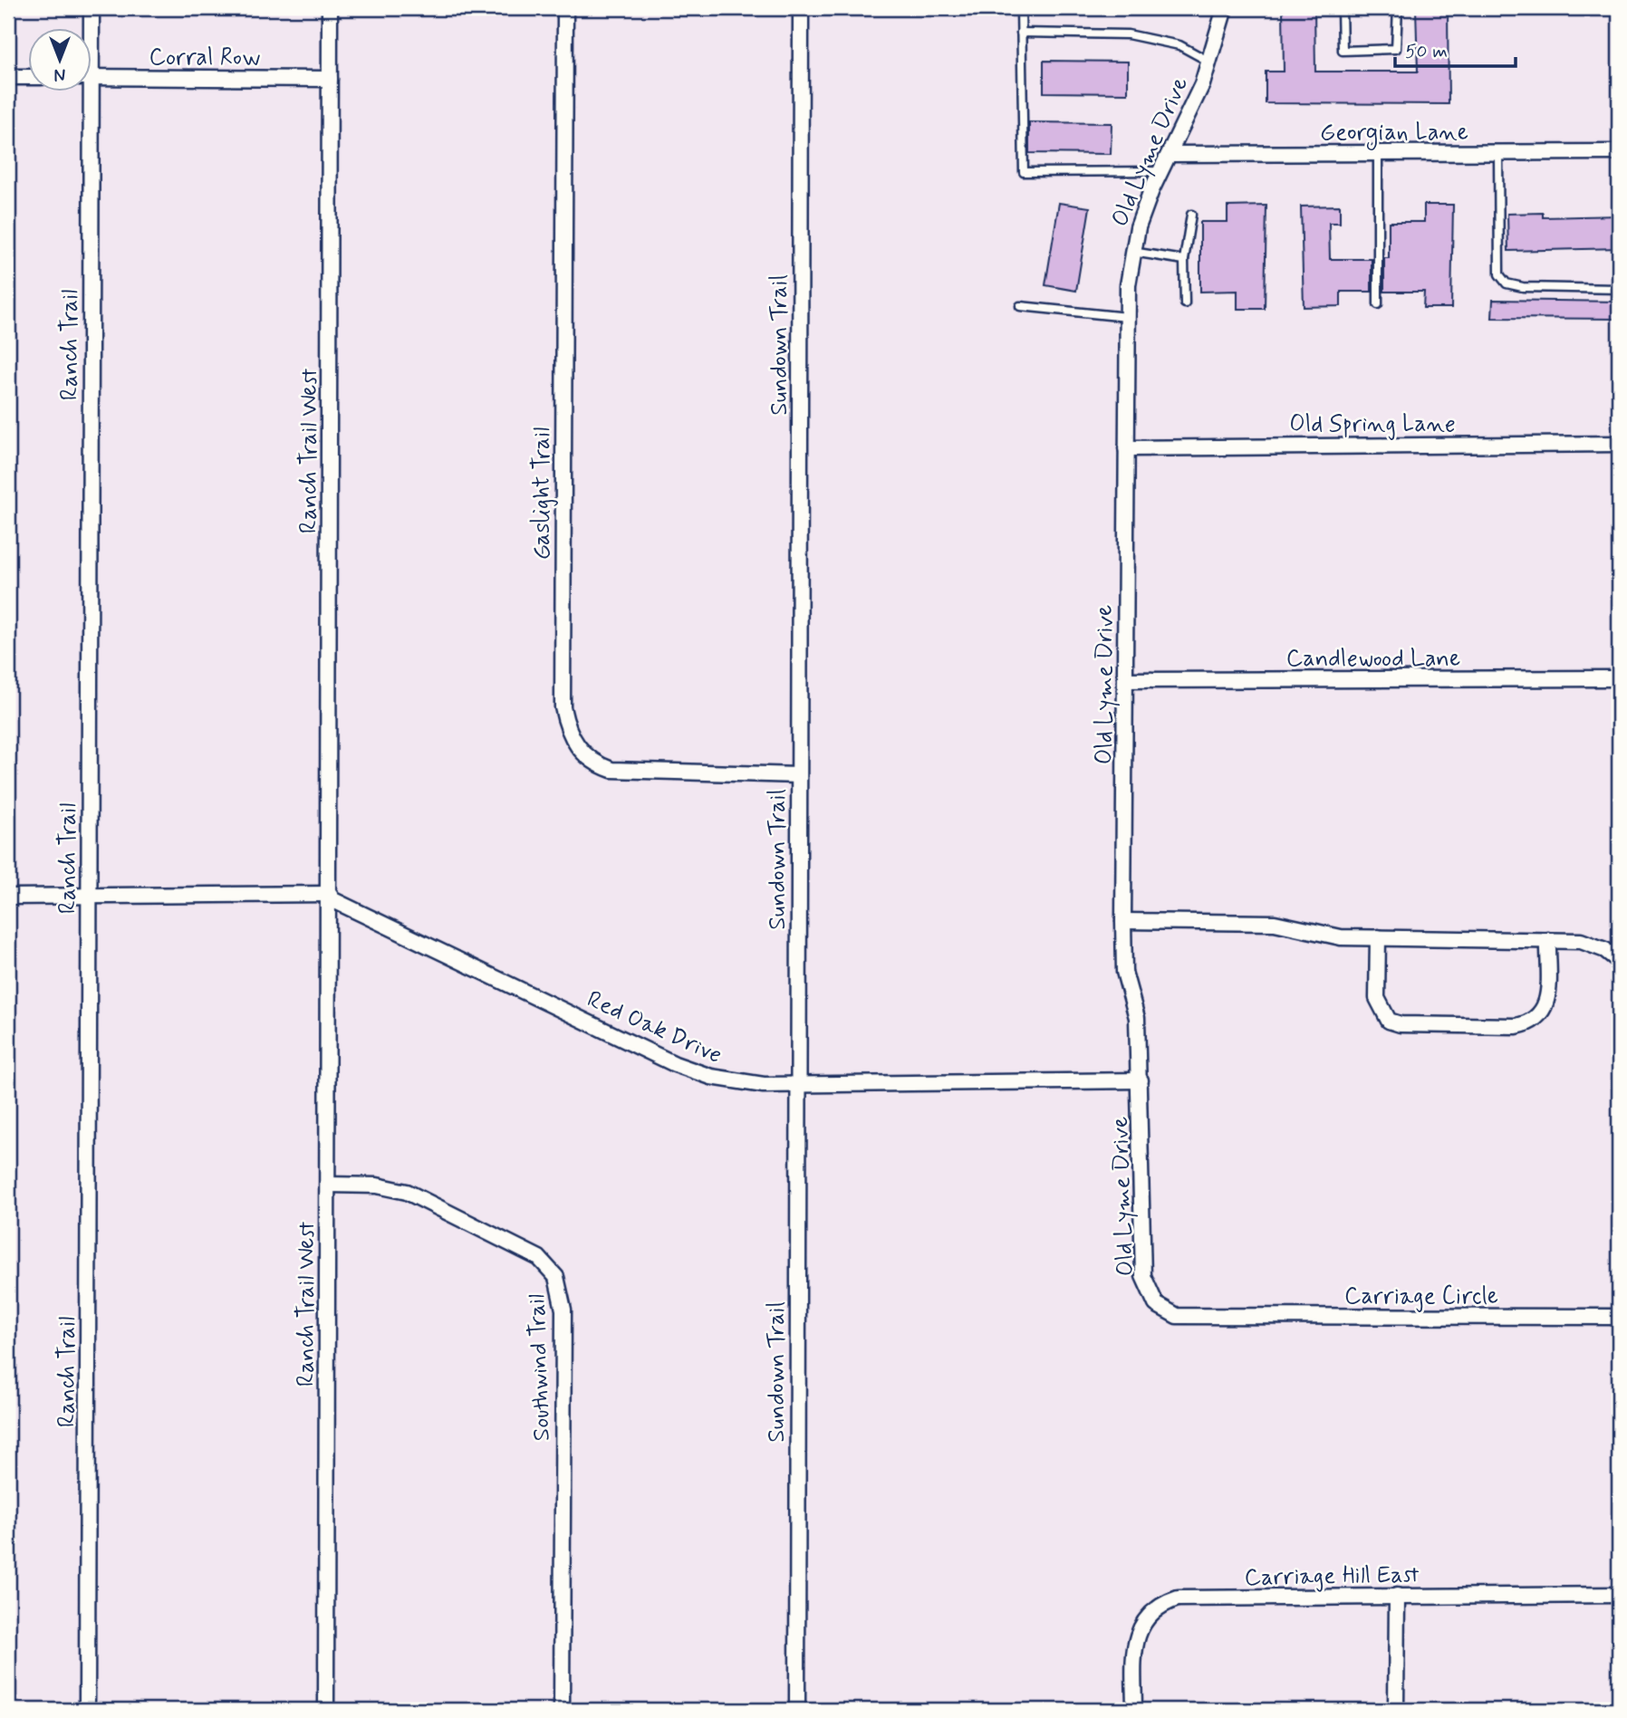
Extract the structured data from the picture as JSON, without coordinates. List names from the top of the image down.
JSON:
{
  "streets": {
    "street": [
      "Corral Row",
      "Georgian Lane",
      "Old Lyme Drive",
      "Ranch Trail",
      "Sundown Trail",
      "Old Spring Lane",
      "Ranch Trail West",
      "Gaslight Trail",
      "Candlewood Lane",
      "Red Oak Drive",
      "Carriage Circle",
      "Southwind Trail",
      "Carriage Hill East"
    ]
  },
  "crossings": [
    ["Corral Row", "Ranch Trail West"],
    ["Georgian Lane", "Old Lyme Drive"],
    ["Old Lyme Drive", "Old Spring Lane"],
    ["Old Lyme Drive", "Candlewood Lane"],
    ["Old Lyme Drive", "Red Oak Drive"],
    ["Old Lyme Drive", "Carriage Circle"],
    ["Ranch Trail", "Red Oak Drive"],
    ["Sundown Trail", "Gaslight Trail"],
    ["Sundown Trail", "Red Oak Drive"],
    ["Ranch Trail West", "Red Oak Drive"],
    ["Ranch Trail West", "Southwind Trail"]
  ],
  "scale_bar": "50 m",
  "north": "bottom"
}
